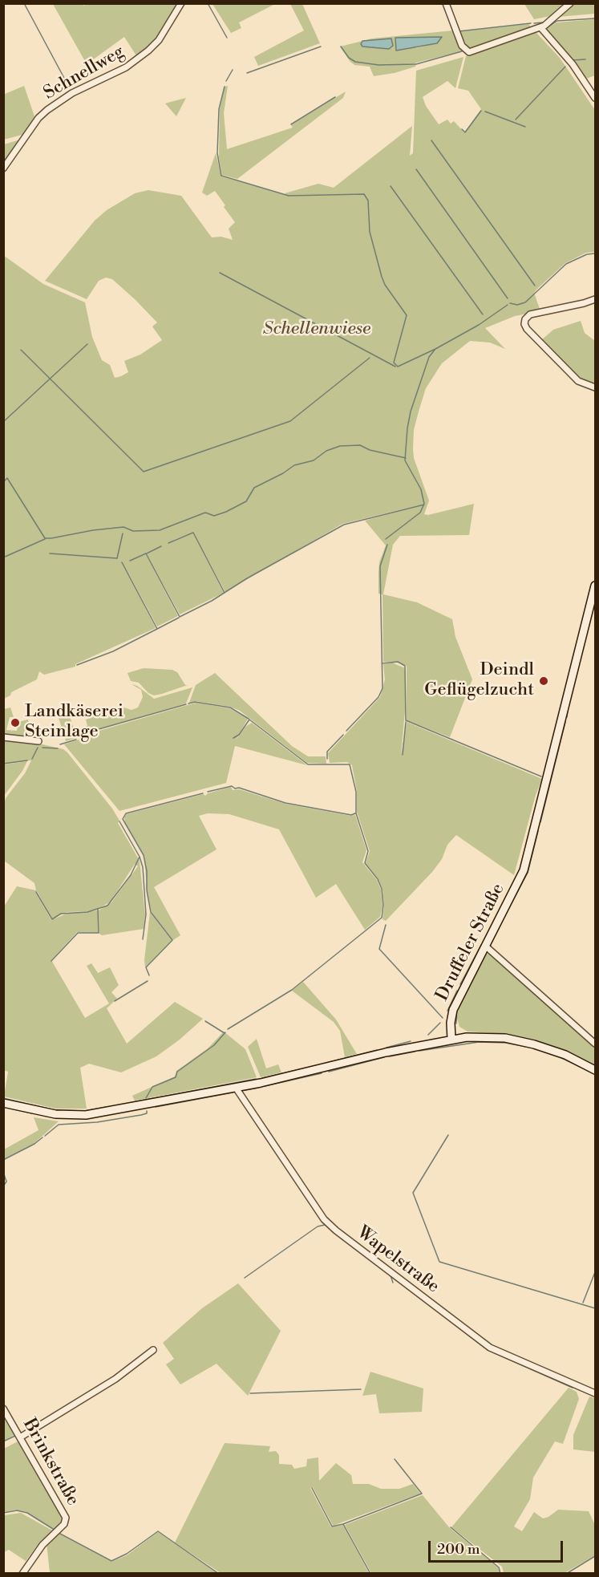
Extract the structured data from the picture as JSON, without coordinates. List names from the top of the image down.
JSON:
{
  "streets": {
    "street": [
      "Schnellweg",
      "Druffeler Straße",
      "Wapelstraße",
      "Brinkstraße"
    ]
  },
  "parks": ["Schellenwiese"],
  "places": ["Deindl Geflügelzucht", "Landkäserei Steinlage"],
  "scale_bar": "200 m"
}
